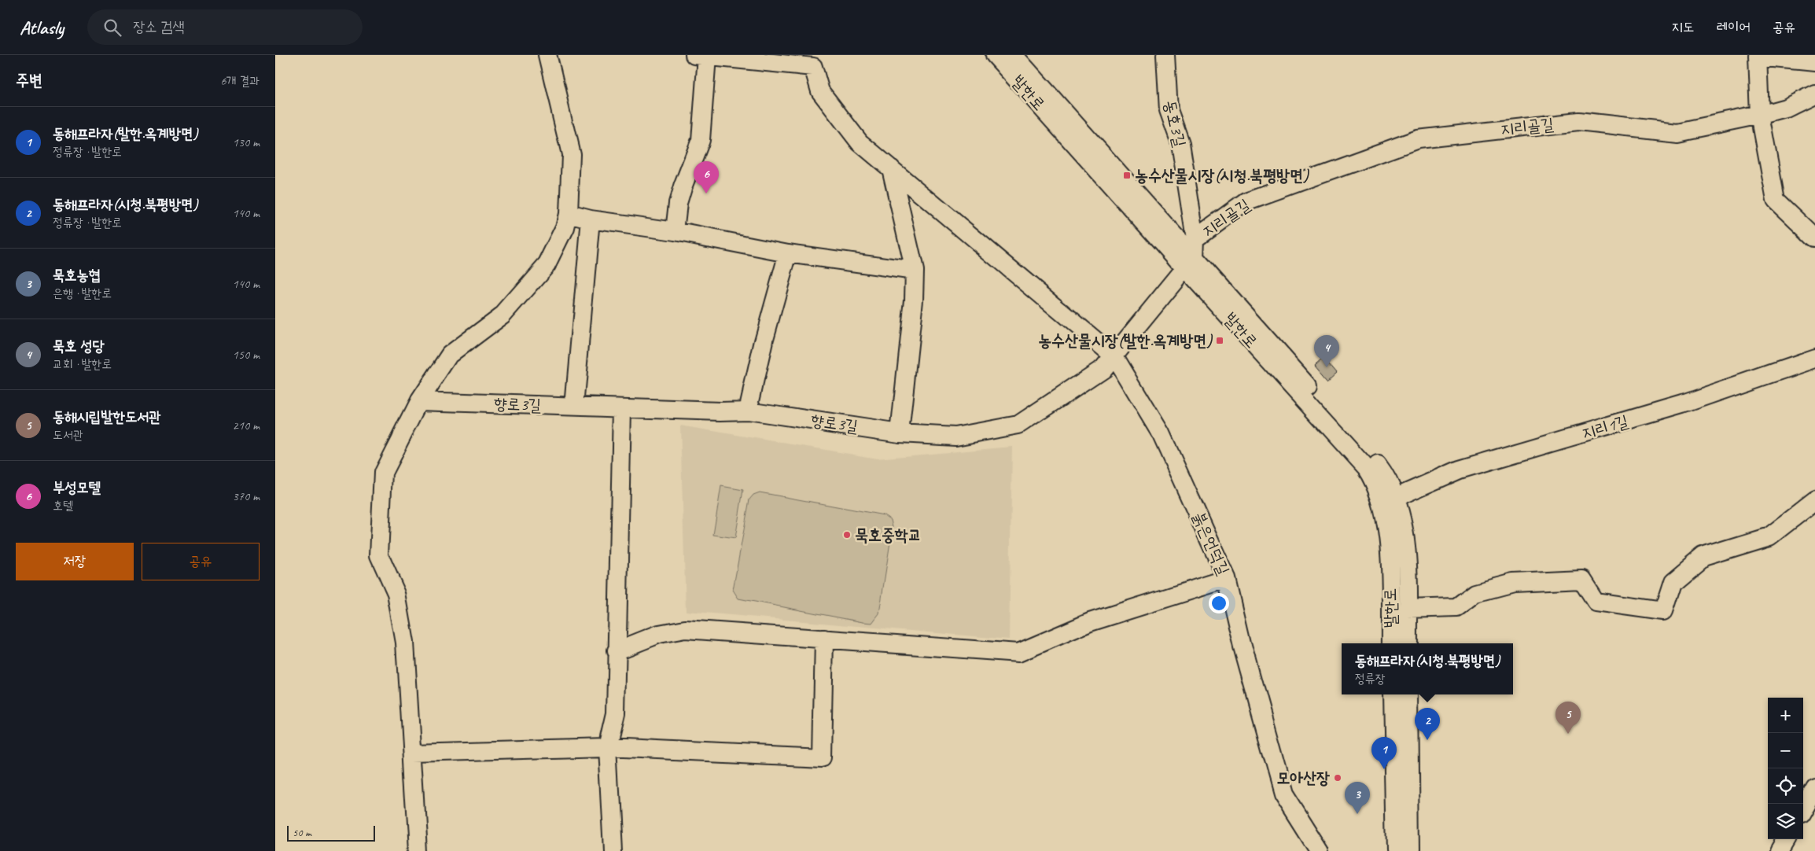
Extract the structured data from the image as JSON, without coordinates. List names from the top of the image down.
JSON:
{
  "streets": {
    "street": [
      "발한로",
      "동호3길",
      "지리골길",
      "향로3길",
      "지리1길",
      "붉은언덕길"
    ]
  },
  "crossings": [
    ["발한로", "지리골길"],
    ["발한로", "향로3길"],
    ["발한로", "지리1길"],
    ["동호3길", "지리골길"],
    ["지리골길", "향로3길"],
    ["향로3길", "붉은언덕길"]
  ],
  "places": {
    "transit": ["농수산물시장(시청.북평방면)", "농수산물시장(발한.옥계방면)"],
    "other": ["묵호중학교", "모아산장"]
  },
  "scale_bar": "50 m",
  "page": {
    "header": "Atlasly",
    "search": "장소 검색",
    "nav": ["지도", "레이어", "공유"],
    "heading": ["주변", "6개 결과"],
    "list": [
      {
        "mark": "1",
        "name": "동해프라자(발한.옥계방면)",
        "note": "정류장 · 발한로",
        "value": "130 m"
      },
      {
        "mark": "2",
        "name": "동해프라자(시청.북평방면)",
        "note": "정류장 · 발한로",
        "value": "140 m"
      },
      {
        "mark": "3",
        "name": "묵호농협",
        "note": "은행 · 발한로",
        "value": "140 m"
      },
      {
        "mark": "4",
        "name": "묵호 성당",
        "note": "교회 · 발한로",
        "value": "150 m"
      },
      {
        "mark": "5",
        "name": "동해시립발한도서관",
        "note": "도서관",
        "value": "210 m"
      },
      {
        "mark": "6",
        "name": "부성모텔",
        "note": "호텔",
        "value": "370 m"
      }
    ],
    "pins": [
      "6",
      "4",
      "5",
      "2",
      "1",
      "3"
    ],
    "buttons": ["저장", "공유"],
    "popup": ["동해프라자(시청.북평방면)", "정류장"],
    "map_buttons": ["+", "−"],
    "scale": "50 m"
  }
}
